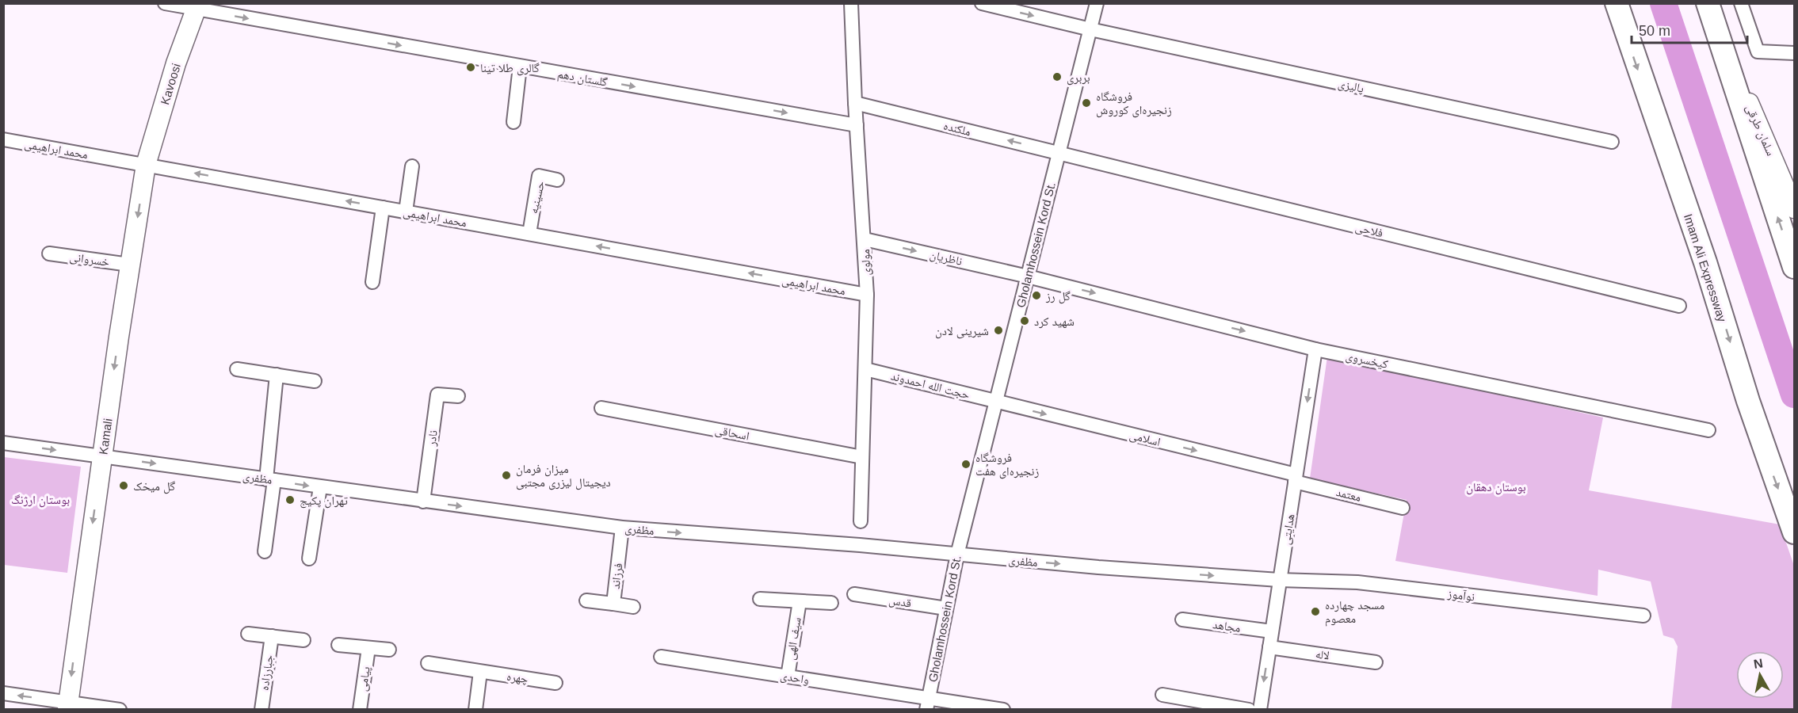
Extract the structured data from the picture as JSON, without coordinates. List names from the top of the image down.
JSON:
{
  "streets": {
    "highway": ["Imam Ali Expressway"],
    "main road": ["Kavoosi", "سلمان طرقی", "Kamali"],
    "street": [
      "گلستان دهم",
      "پالیزی",
      "ملکنده",
      "محمد ابراهیمی",
      "حسینیه",
      "فلاحی",
      "Gholamhossein Kord St.",
      "ناظریان",
      "خسروانی",
      "مولوی",
      "کیخسروی",
      "حجت الله احمدوند",
      "اسحاقی",
      "نادر",
      "اسلامی",
      "مظفری",
      "معتمد",
      "هدایتی",
      "فرزاند",
      "نوآموز",
      "قدس",
      "مجاهد",
      "سیف الهی",
      "لاله",
      "جبارزاده",
      "چهره",
      "واحدی",
      "پیامی"
    ]
  },
  "crossings": [
    ["گلستان دهم", "Kavoosi"],
    ["گلستان دهم", "مولوی"],
    ["Kavoosi", "محمد ابراهیمی"],
    ["Kavoosi", "Kamali"],
    ["پالیزی", "Gholamhossein Kord St."],
    ["ملکنده", "فلاحی"],
    ["ملکنده", "Gholamhossein Kord St."],
    ["ملکنده", "مولوی"],
    ["محمد ابراهیمی", "حسینیه"],
    ["محمد ابراهیمی", "مولوی"],
    ["محمد ابراهیمی", "Kamali"],
    ["فلاحی", "Gholamhossein Kord St."],
    ["Gholamhossein Kord St.", "ناظریان"],
    ["Gholamhossein Kord St.", "کیخسروی"],
    ["Gholamhossein Kord St.", "حجت الله احمدوند"],
    ["Gholamhossein Kord St.", "اسلامی"],
    ["Gholamhossein Kord St.", "مظفری"],
    ["Gholamhossein Kord St.", "قدس"],
    ["Gholamhossein Kord St.", "واحدی"],
    ["ناظریان", "مولوی"],
    ["ناظریان", "کیخسروی"],
    ["خسروانی", "Kamali"],
    ["مولوی", "حجت الله احمدوند"],
    ["مولوی", "اسحاقی"],
    ["کیخسروی", "هدایتی"],
    ["حجت الله احمدوند", "اسلامی"],
    ["Kamali", "مظفری"],
    ["نادر", "مظفری"],
    ["اسلامی", "معتمد"],
    ["اسلامی", "هدایتی"],
    ["مظفری", "هدایتی"],
    ["مظفری", "فرزاند"],
    ["مظفری", "نوآموز"],
    ["معتمد", "هدایتی"],
    ["هدایتی", "نوآموز"],
    ["هدایتی", "مجاهد"],
    ["هدایتی", "لاله"],
    ["سیف الهی", "واحدی"]
  ],
  "one_way": [
    "گلستان دهم",
    "ملکنده",
    "محمد ابراهیمی",
    "ناظریان",
    "کیخسروی",
    "Kamali",
    "اسلامی",
    "مظفری",
    "هدایتی"
  ],
  "parks": ["بوستان دهقان", "بوستان ارژنگ"],
  "places": [
    "گالری طلا تینا",
    "بربری",
    "فروشگاه زنجیره‌ای کوروش",
    "گل رز",
    "شهید کرد",
    "شیرینی لادن",
    "فروشگاه زنجیره‌ای هفت",
    "میزان فرمان دیجیتال لیزری مجتبی",
    "گل میخک",
    "تهران پکیج",
    "مسجد چهارده معصوم"
  ],
  "scale_bar": "50 m",
  "north": "top"
}
